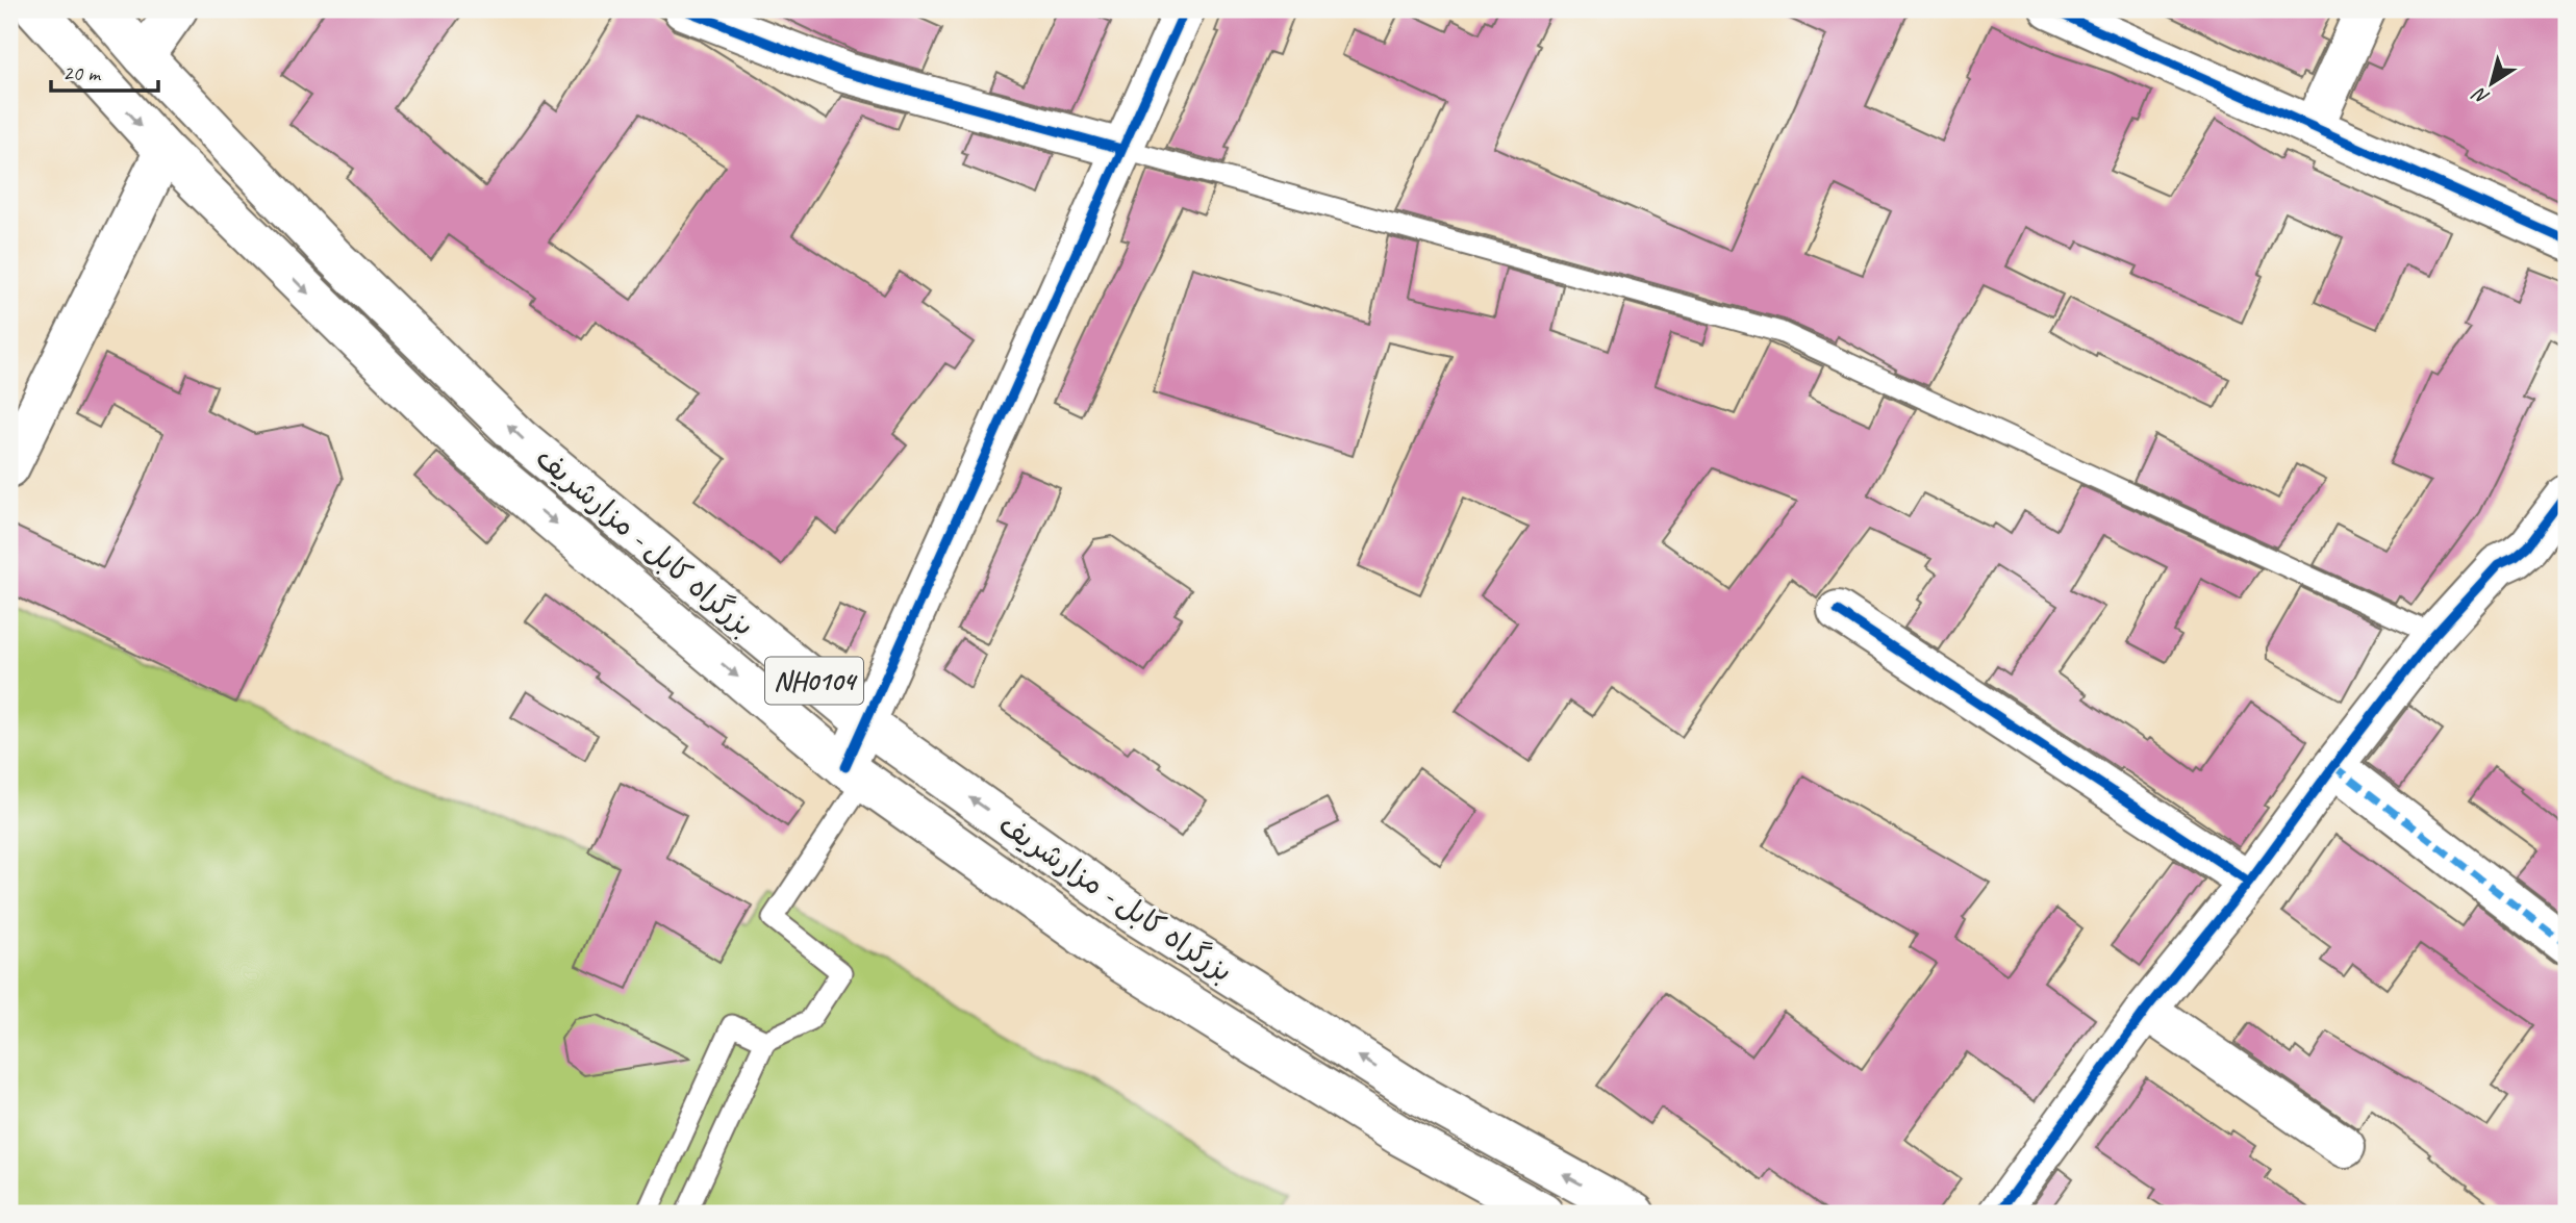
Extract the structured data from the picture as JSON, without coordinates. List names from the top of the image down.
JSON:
{
  "streets": {
    "main road": ["بزرگراه کابل - مزارشریف", "NH0104"]
  },
  "scale_bar": "20 m",
  "north": "bottom left"
}
